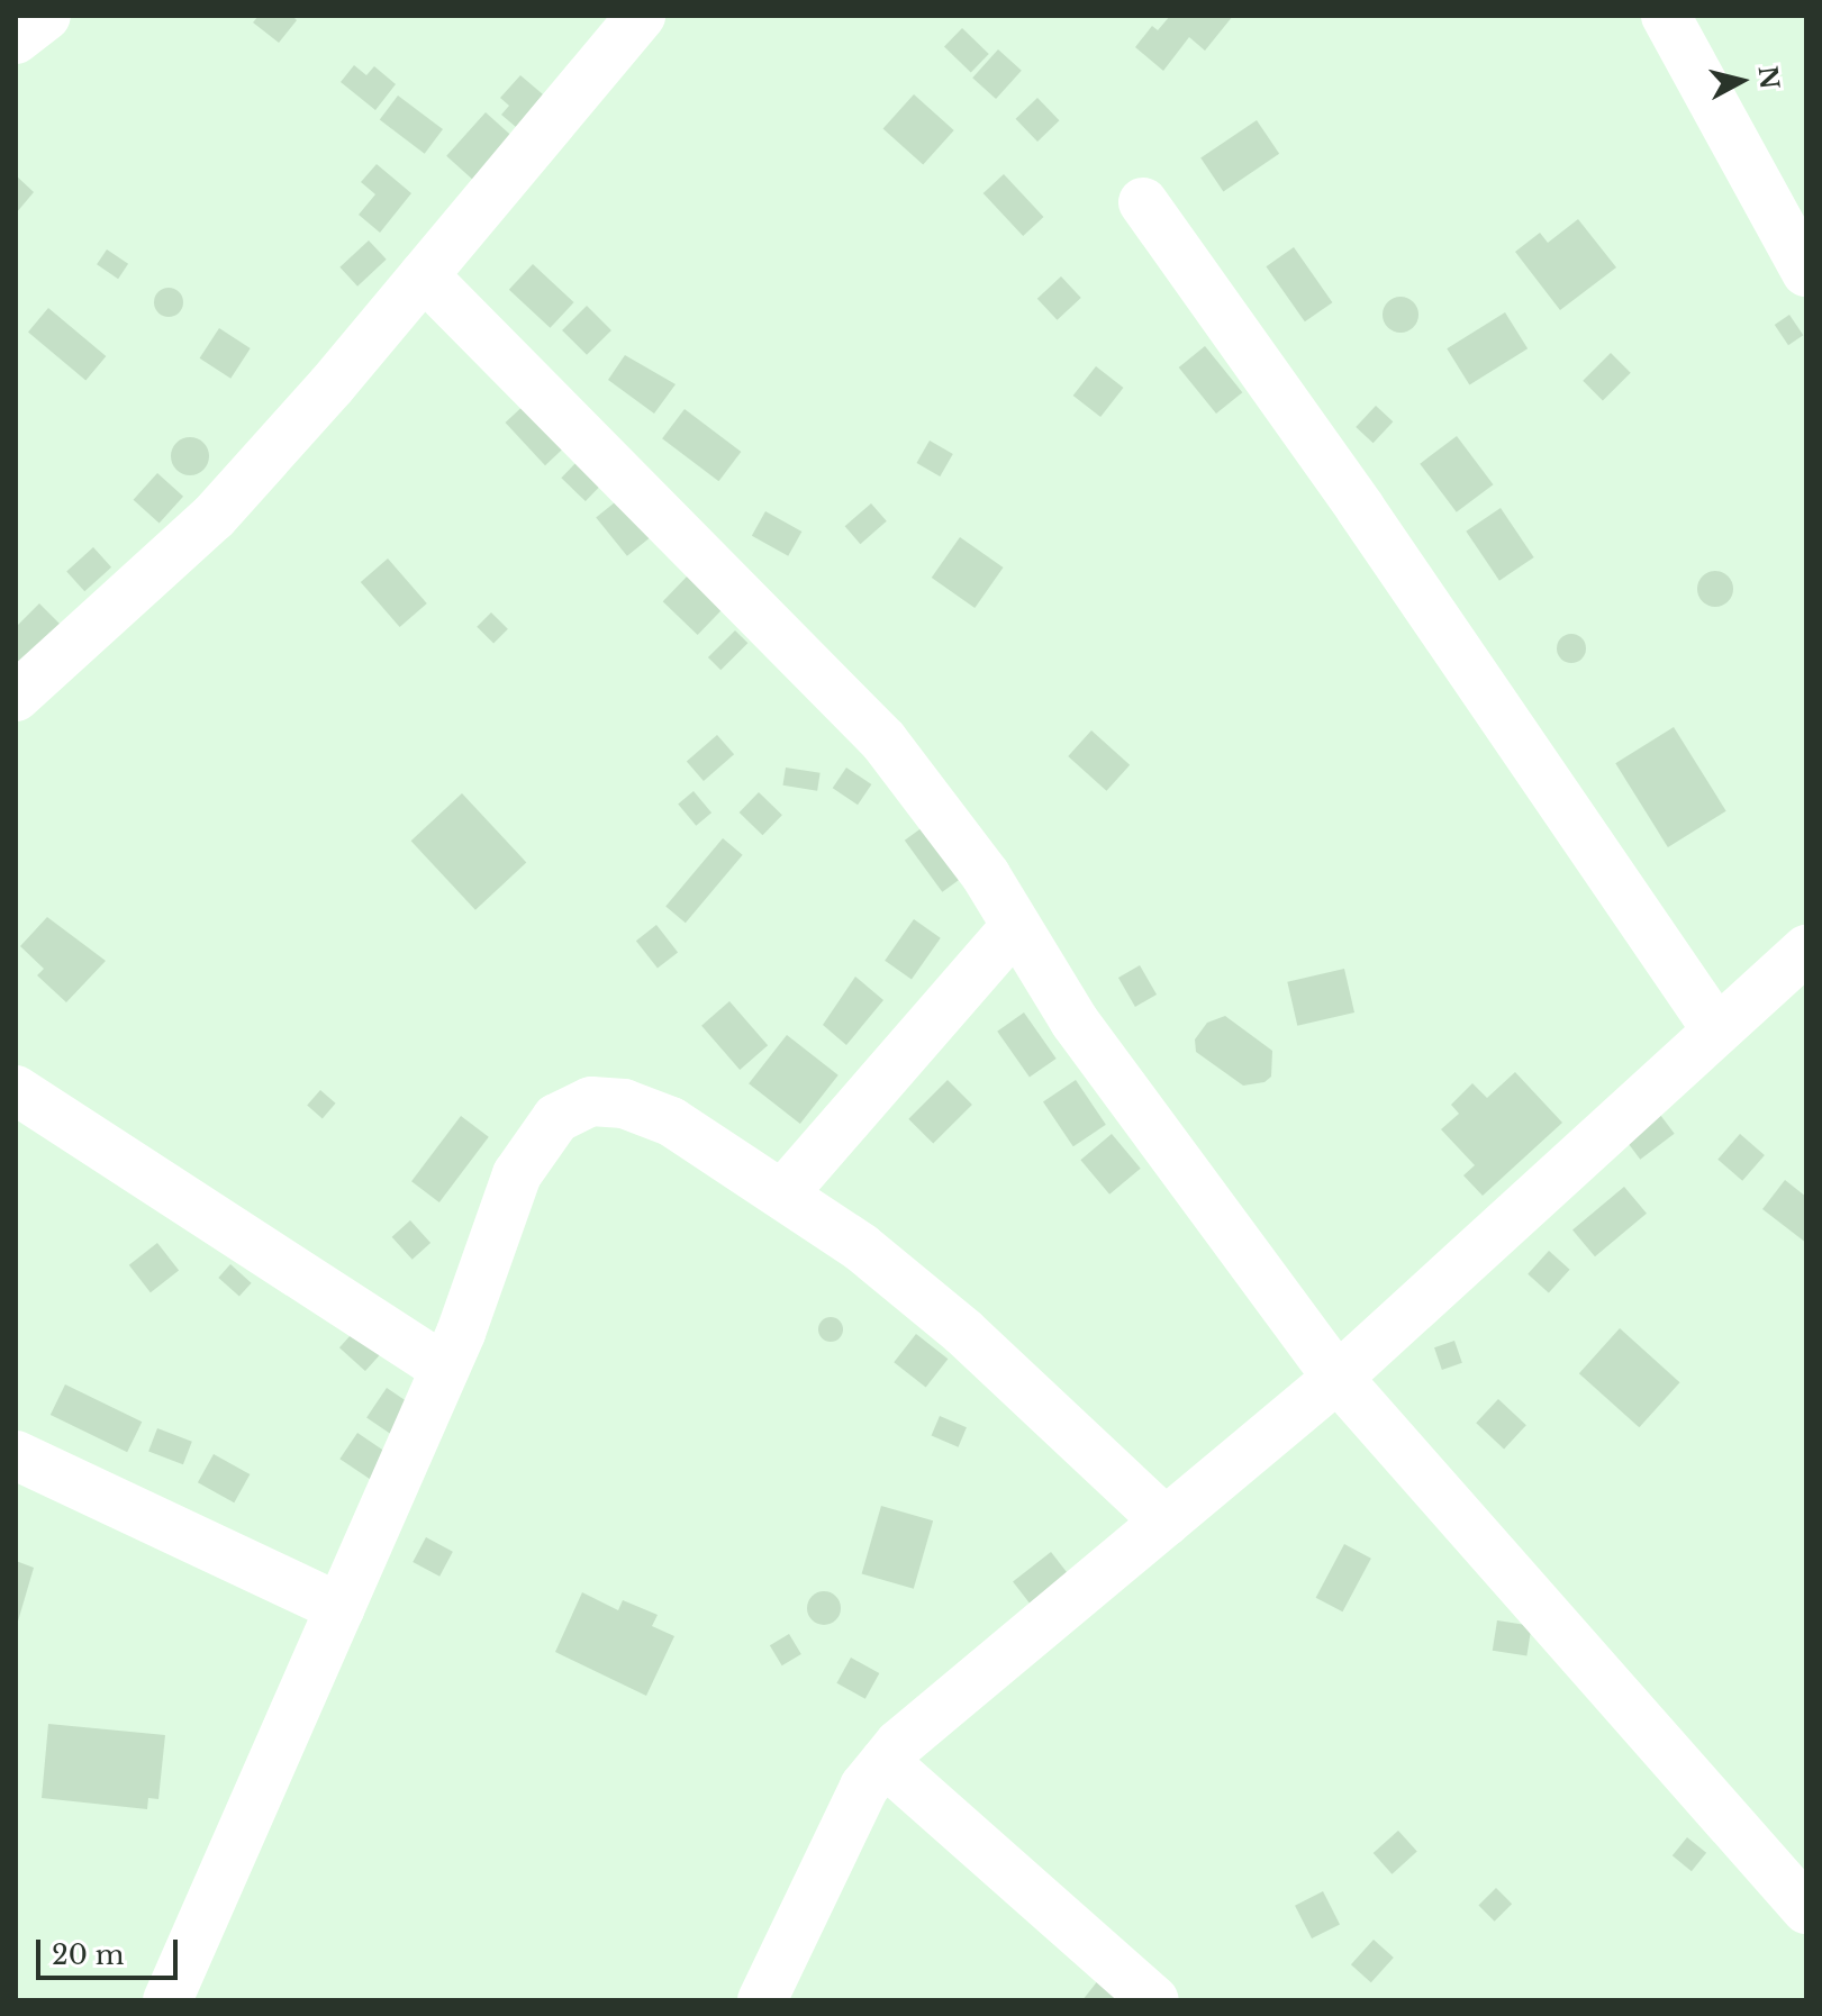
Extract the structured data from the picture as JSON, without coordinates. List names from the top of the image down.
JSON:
{
  "scale_bar": "20 m",
  "north": "right"
}
